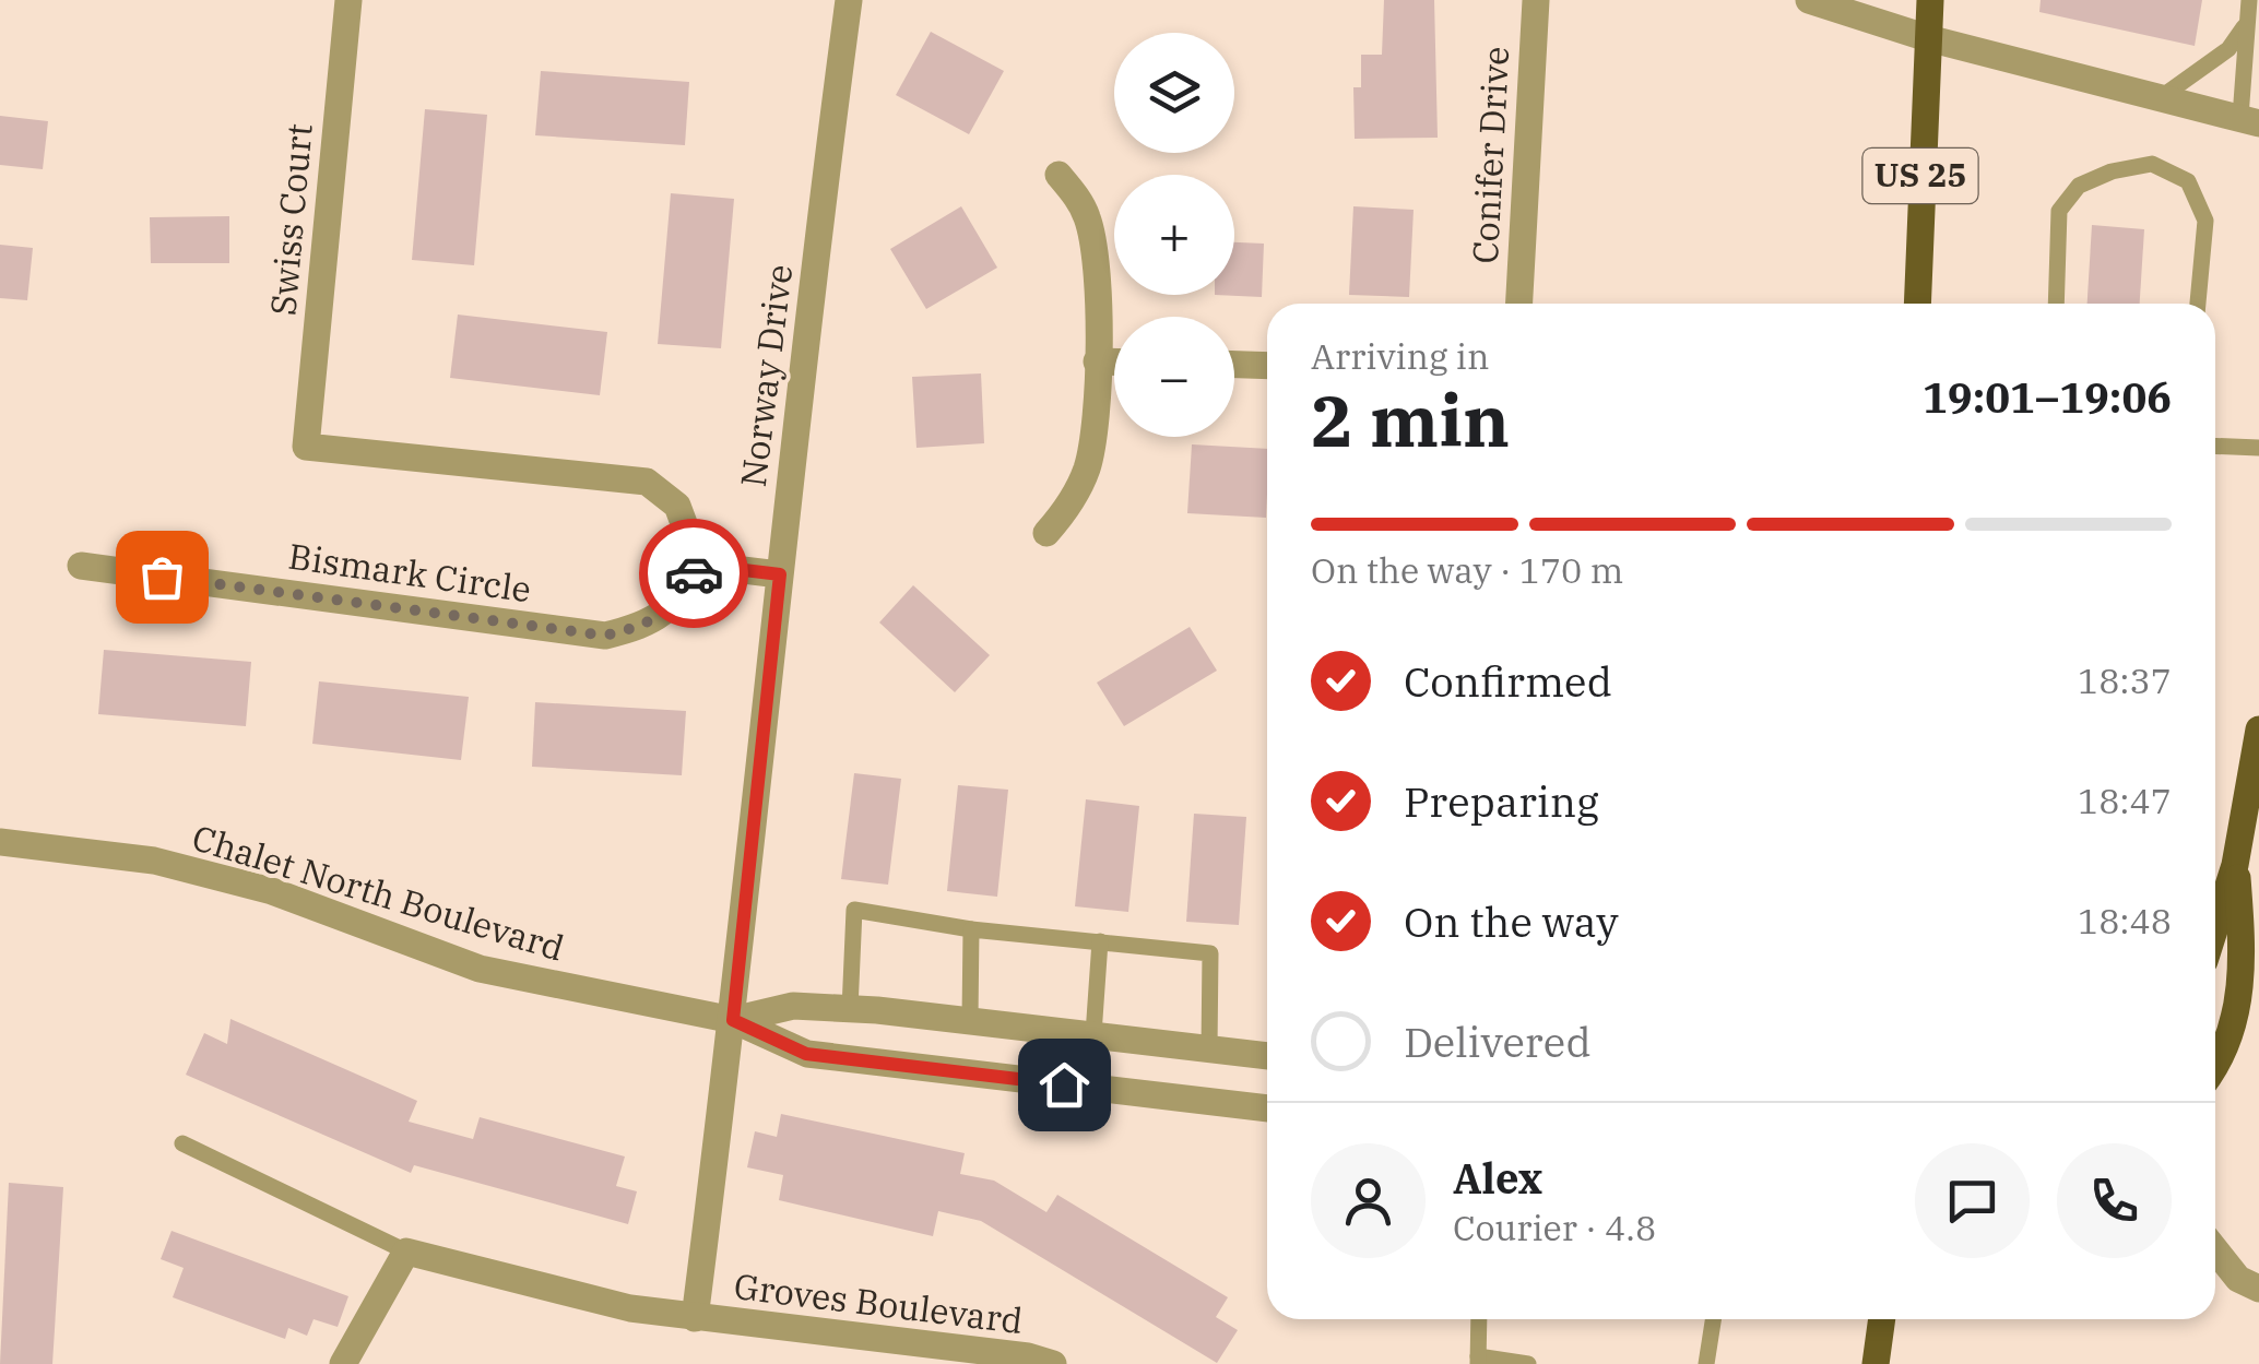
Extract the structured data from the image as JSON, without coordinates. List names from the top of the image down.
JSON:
{
  "streets": {
    "main road": ["US 25"],
    "street": [
      "Conifer Drive",
      "Swiss Court",
      "Norway Drive",
      "Bismark Circle",
      "Chalet North Boulevard",
      "Groves Boulevard"
    ]
  },
  "crossings": [
    ["Swiss Court", "Bismark Circle"],
    ["Norway Drive", "Chalet North Boulevard"],
    ["Norway Drive", "Groves Boulevard"],
    ["Chalet North Boulevard", "Groves Boulevard"]
  ],
  "page": {
    "map_buttons": ["+", "−"],
    "heading": ["2 min", "Arriving in", "19:01–19:06"],
    "panel": ["Alex", "Courier · 4.8"],
    "bar": "On the way · 170 m",
    "list": [
      ["Confirmed", "18:37"],
      ["Preparing", "18:47"],
      ["On the way", "18:48"],
      "Delivered"
    ]
  }
}
